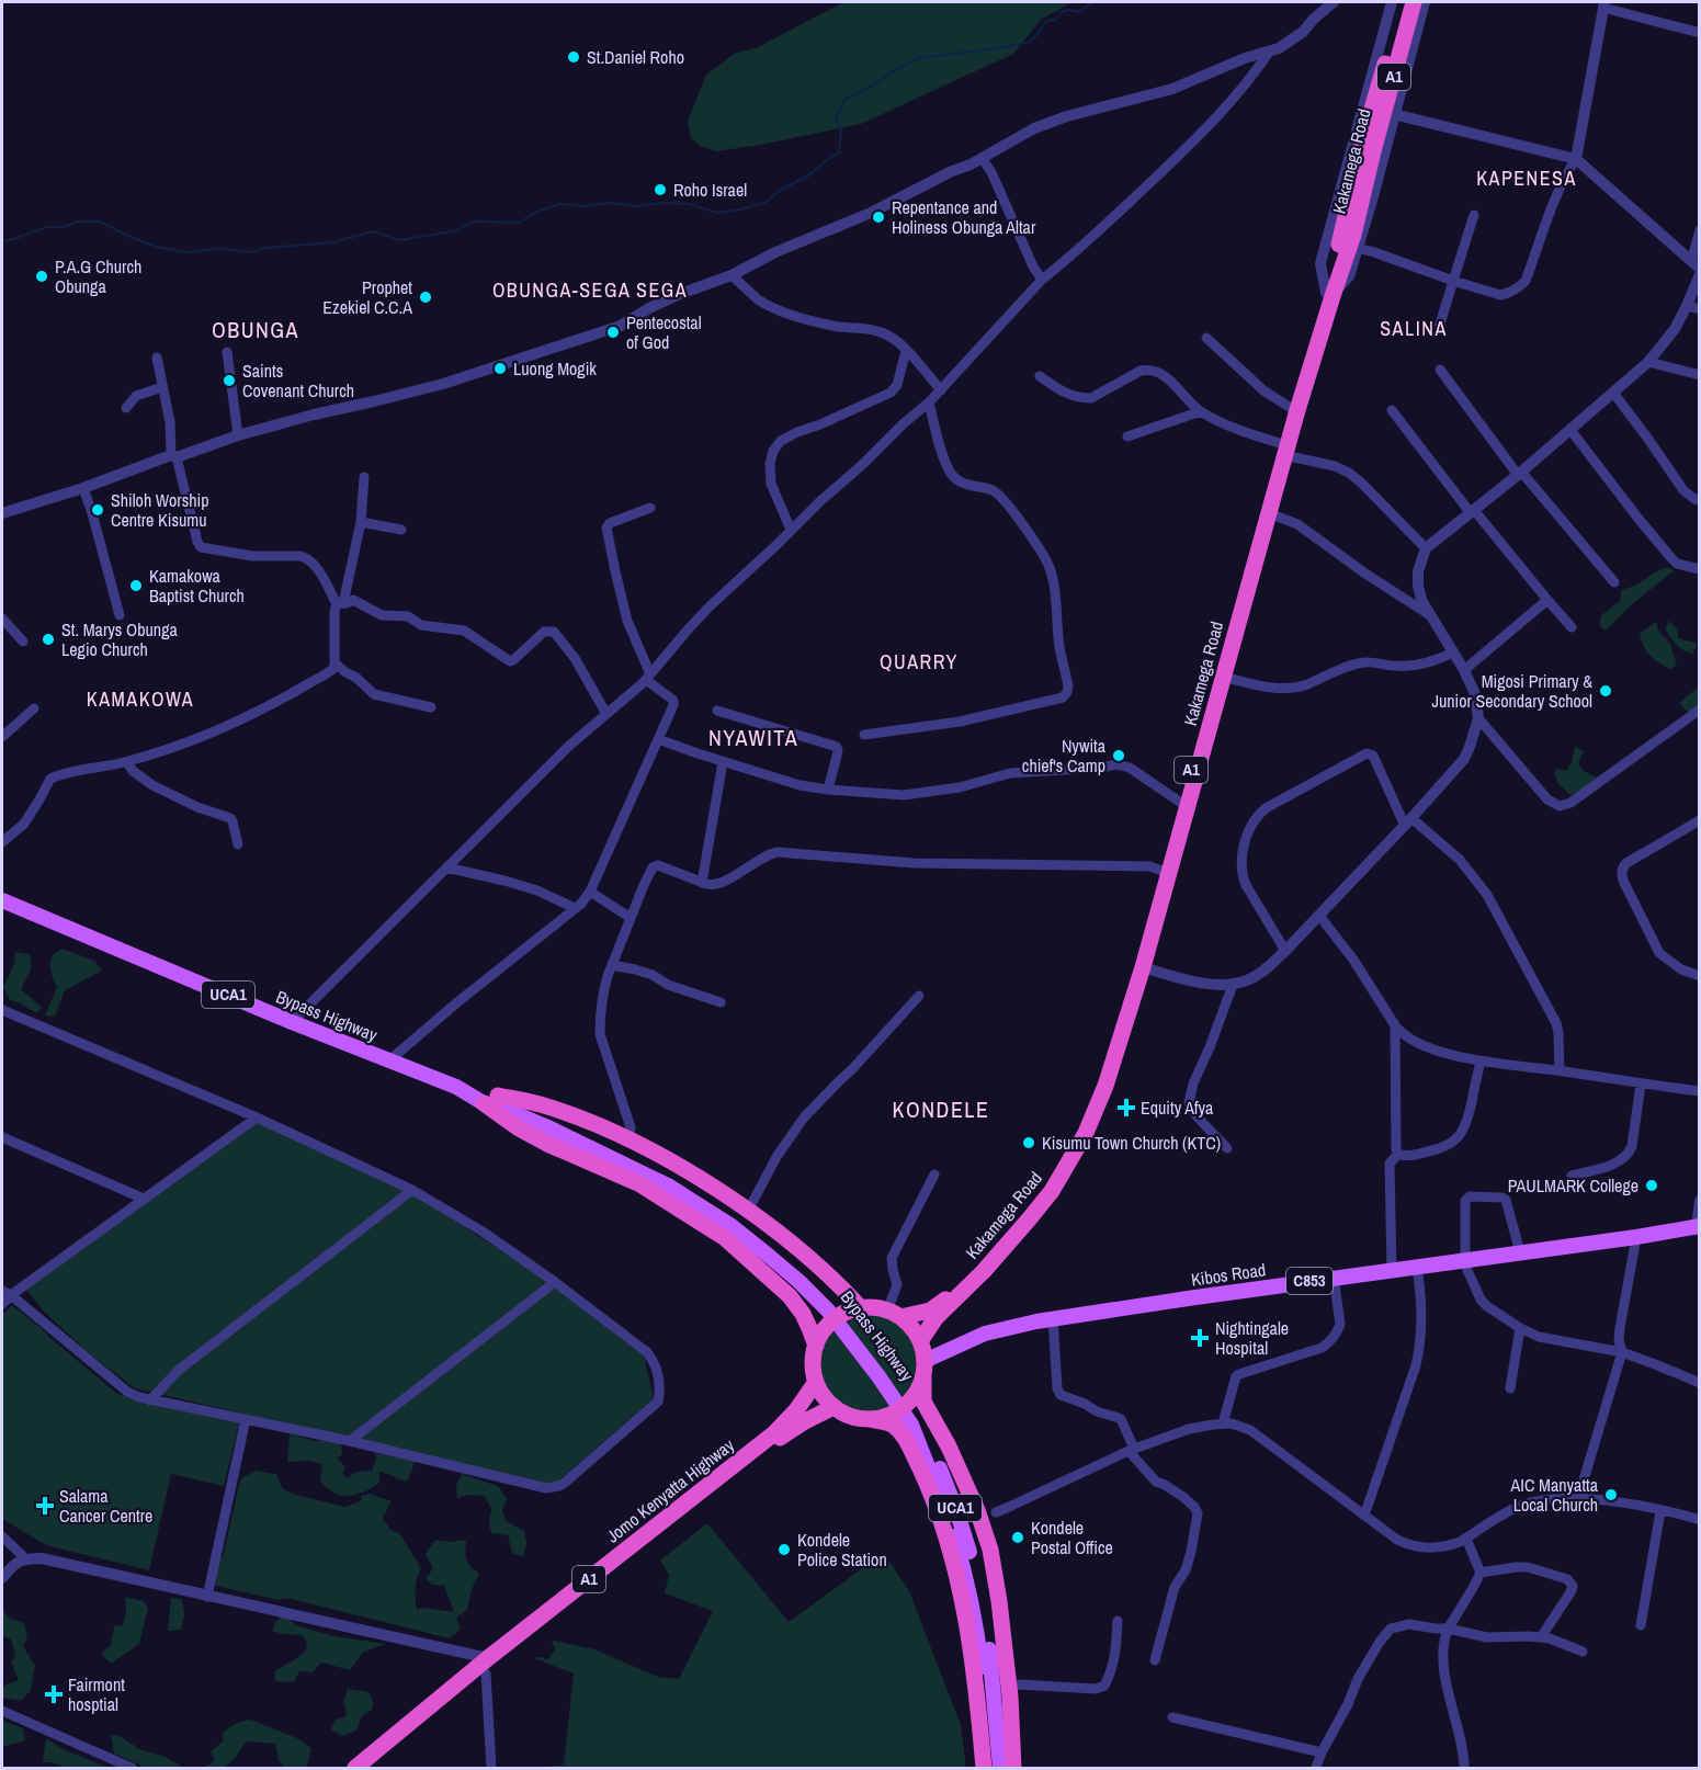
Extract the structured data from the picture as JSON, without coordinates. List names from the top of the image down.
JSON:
{
  "streets": {
    "highway": ["A1", "Kakamega Road", "Jomo Kenyatta Highway"],
    "main road": [
      "UCA1",
      "Bypass Highway",
      "Kibos Road",
      "C853"
    ]
  },
  "crossings": [
    ["A1", "Kakamega Road"],
    ["A1", "Kibos Road"],
    ["A1", "Jomo Kenyatta Highway"],
    ["Kakamega Road", "Kibos Road"],
    ["Kakamega Road", "Jomo Kenyatta Highway"],
    ["Kibos Road", "Jomo Kenyatta Highway"]
  ],
  "districts": [
    "KAPENESA",
    "OBUNGA-SEGA SEGA",
    "SALINA",
    "OBUNGA",
    "QUARRY",
    "KAMAKOWA",
    "NYAWITA",
    "KONDELE"
  ],
  "places": {
    "other": [
      "St.Daniel Roho",
      "Roho Israel",
      "Repentance and Holiness Obunga Altar",
      "P.A.G Church Obunga",
      "Prophet Ezekiel C.C.A",
      "Pentecostal of God",
      "Luong Mogik",
      "Saints Covenant Church",
      "Shiloh Worship Centre Kisumu",
      "Kamakowa Baptist Church",
      "St. Marys Obunga Legio Church",
      "Migosi Primary & Junior Secondary School",
      "Nywita chief's Camp",
      "Kisumu Town Church (KTC)",
      "PAULMARK College",
      "AIC Manyatta Local Church",
      "Kondele Postal Office",
      "Kondele Police Station"
    ],
    "health": [
      "Equity Afya",
      "Nightingale Hospital",
      "Salama Cancer Centre",
      "Fairmont hosptial"
    ]
  }
}
